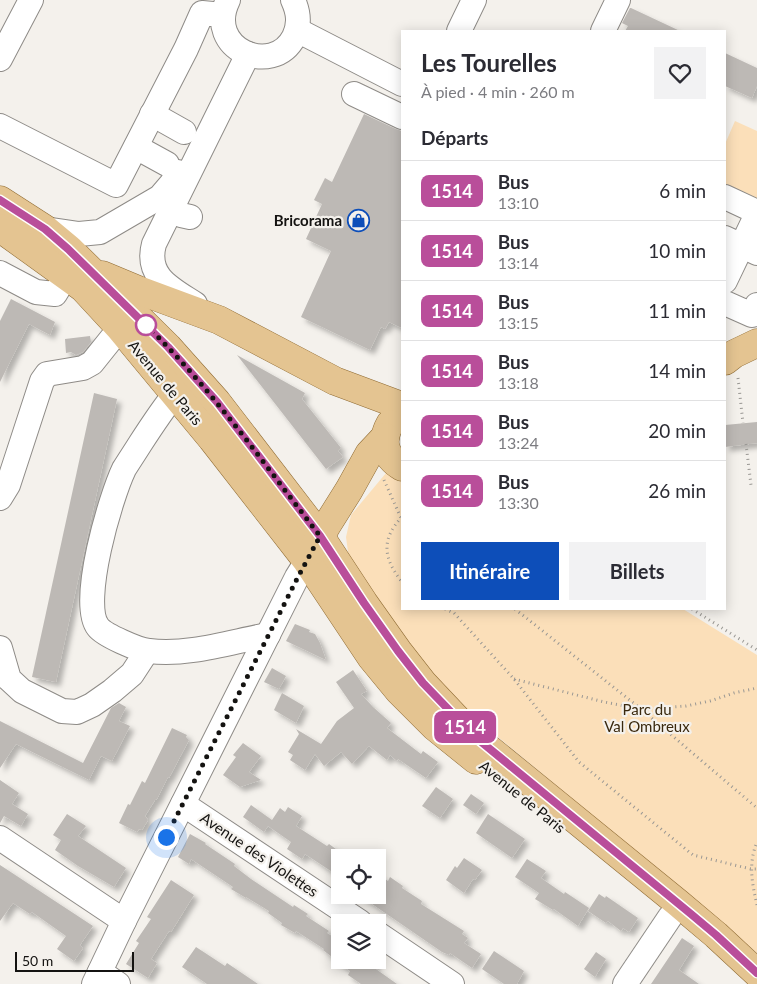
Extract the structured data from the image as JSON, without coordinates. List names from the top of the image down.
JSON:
{
  "streets": {
    "main road": ["Avenue de Paris"],
    "street": ["Avenue des Violettes"]
  },
  "parks": ["Parc du Val Ombreux"],
  "places": {
    "shop": ["Bricorama"]
  },
  "lines": ["bus line 1514"],
  "scale_bar": "50 m",
  "page": {
    "on_map": "1514",
    "heading": [
      ["Les Tourelles", "À pied · 4 min · 260 m"],
      "Départs"
    ],
    "list": [
      {
        "mark": "1514",
        "name": "Bus",
        "note": "13:10",
        "value": "6 min"
      },
      {
        "mark": "1514",
        "name": "Bus",
        "note": "13:14",
        "value": "10 min"
      },
      {
        "mark": "1514",
        "name": "Bus",
        "note": "13:15",
        "value": "11 min"
      },
      {
        "mark": "1514",
        "name": "Bus",
        "note": "13:18",
        "value": "14 min"
      },
      {
        "mark": "1514",
        "name": "Bus",
        "note": "13:24",
        "value": "20 min"
      },
      {
        "mark": "1514",
        "name": "Bus",
        "note": "13:30",
        "value": "26 min"
      }
    ],
    "buttons": ["Itinéraire", "Billets"],
    "scale": "50 m"
  }
}
